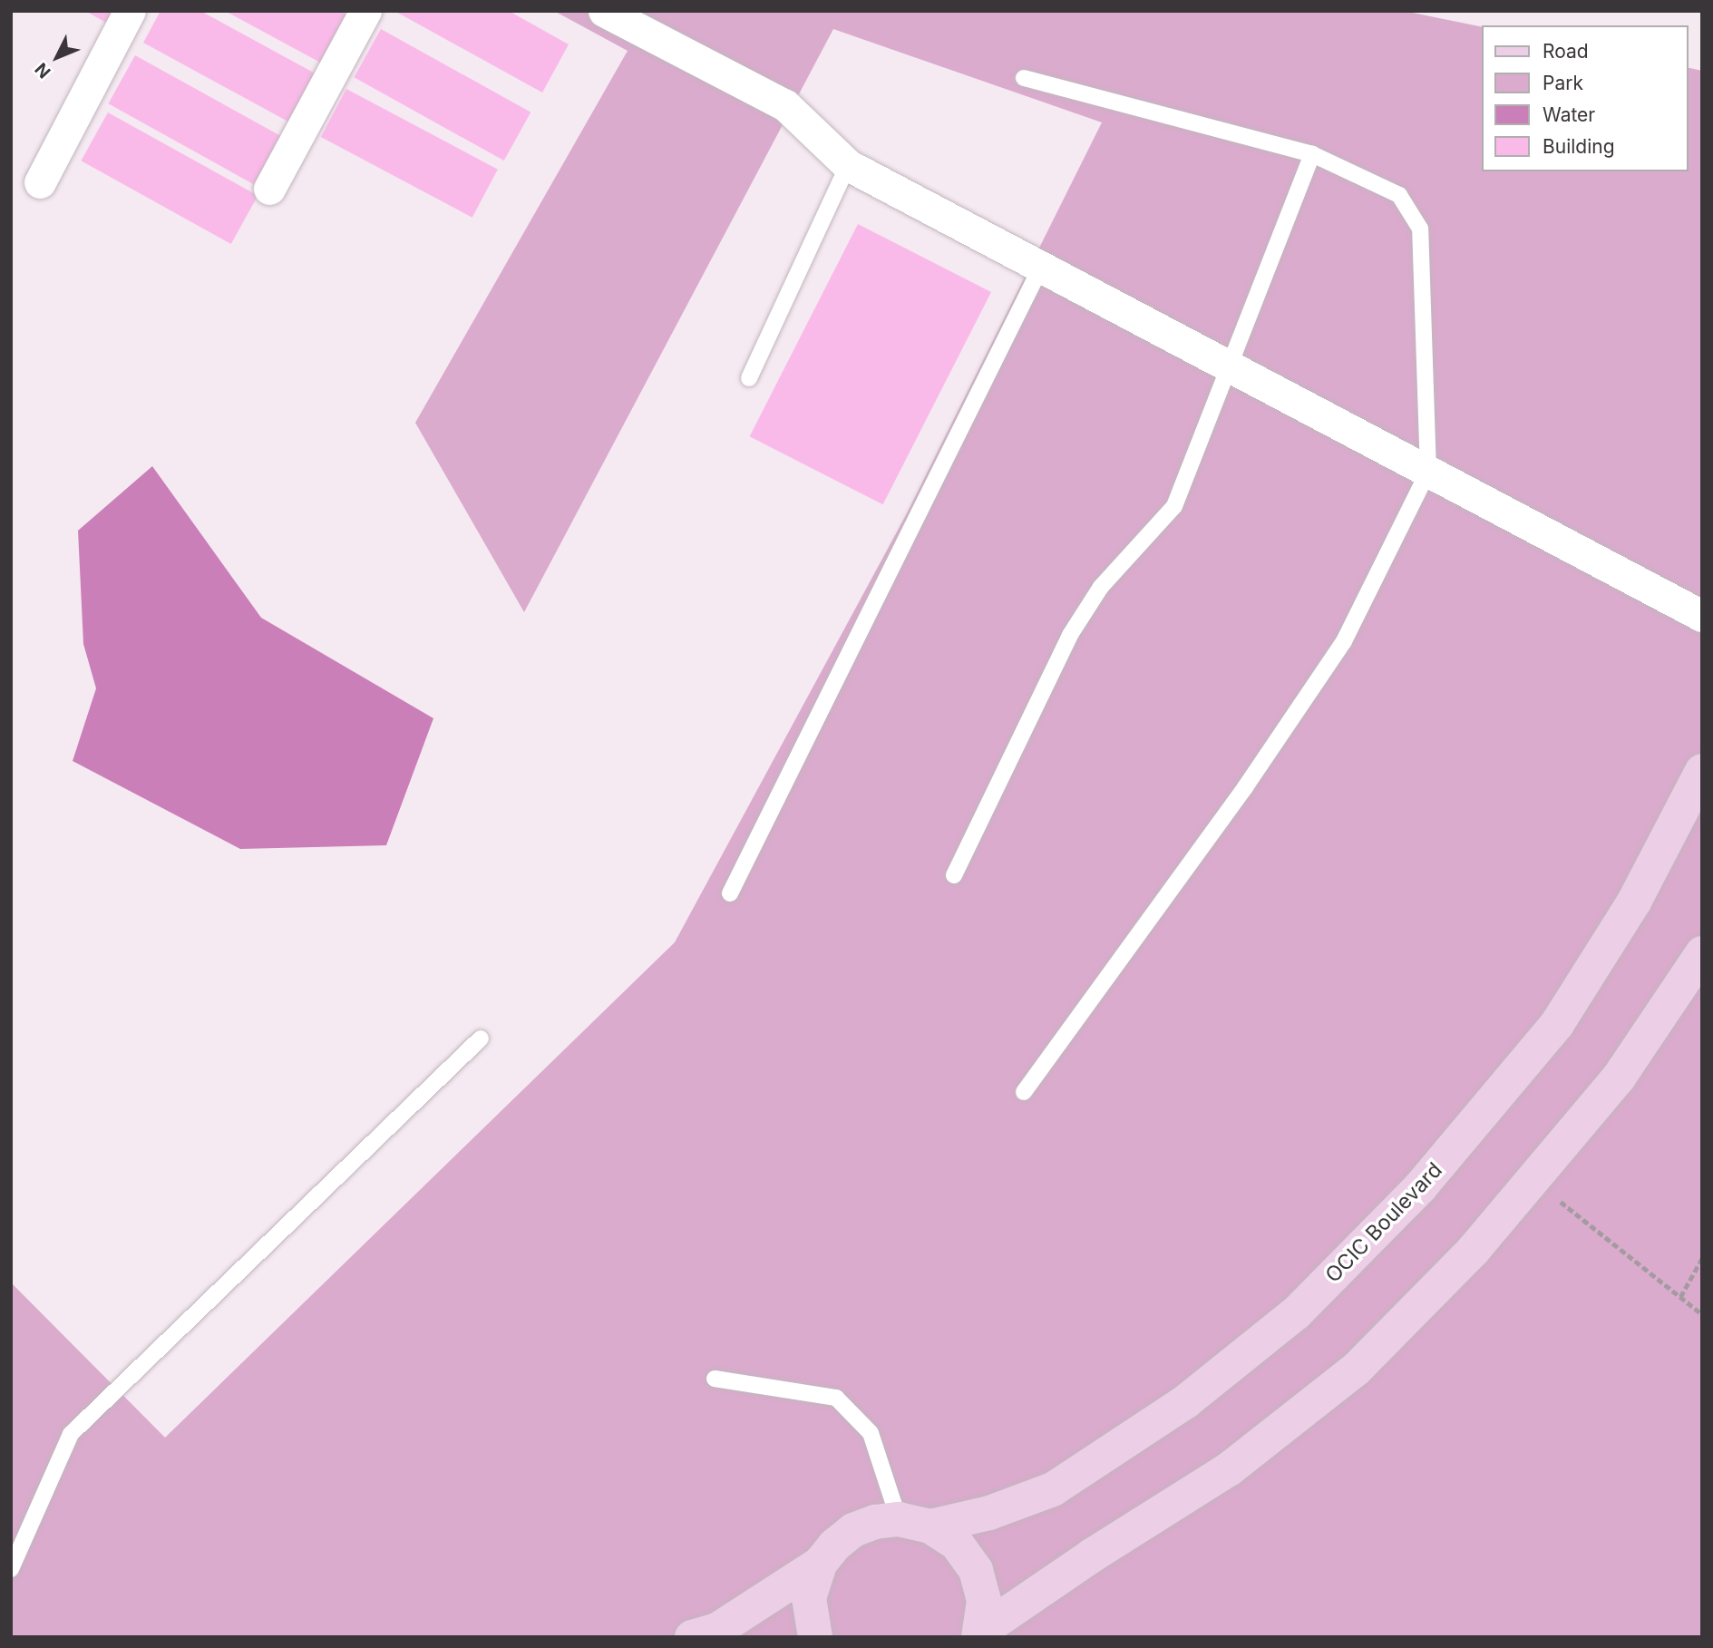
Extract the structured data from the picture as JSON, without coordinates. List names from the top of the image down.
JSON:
{
  "streets": {
    "street": ["OCIC Boulevard"]
  },
  "legend": [
    "Road",
    "Park",
    "Water",
    "Building"
  ],
  "north": "bottom left"
}
